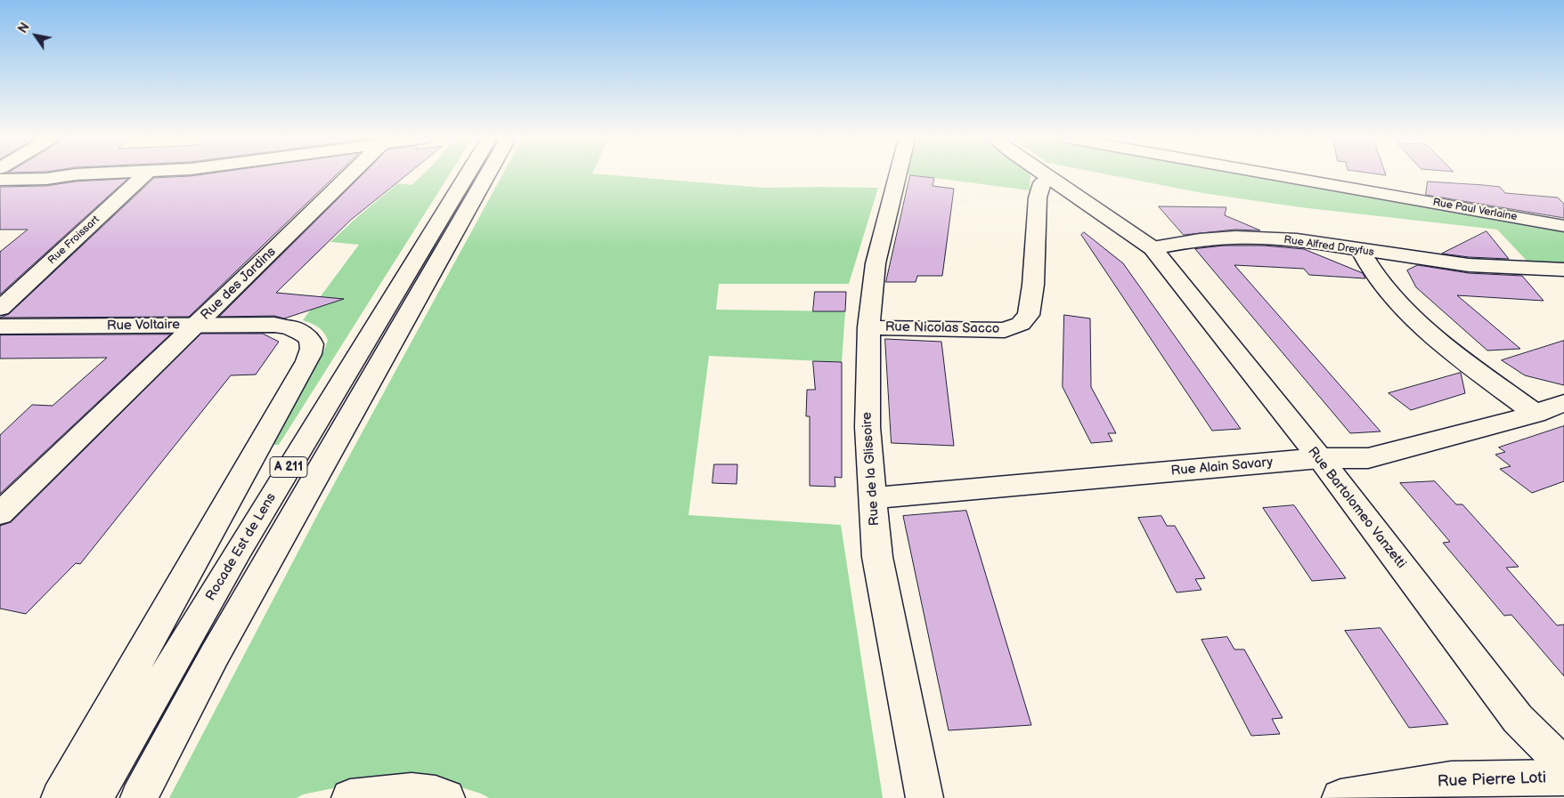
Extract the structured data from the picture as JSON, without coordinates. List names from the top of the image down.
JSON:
{
  "streets": {
    "main road": [
      "Rue Paul Verlaine",
      "Rue Froissart",
      "Rue Alfred Dreyfus",
      "Rue des Jardins",
      "Rue Voltaire",
      "Rue Nicolas Sacco",
      "A 211",
      "Rue Alain Savary",
      "Rue de la Glissoire",
      "Rue Bartolomeo Vanzetti",
      "Rocade Est de Lens",
      "Rue Pierre Loti"
    ]
  },
  "crossings": [
    ["Rue Alfred Dreyfus", "Rue Bartolomeo Vanzetti"],
    ["Rue des Jardins", "Rue Voltaire"],
    ["Rue Nicolas Sacco", "Rue de la Glissoire"],
    ["Rue Alain Savary", "Rue de la Glissoire"],
    ["Rue Alain Savary", "Rue Bartolomeo Vanzetti"]
  ],
  "north": "top left"
}
